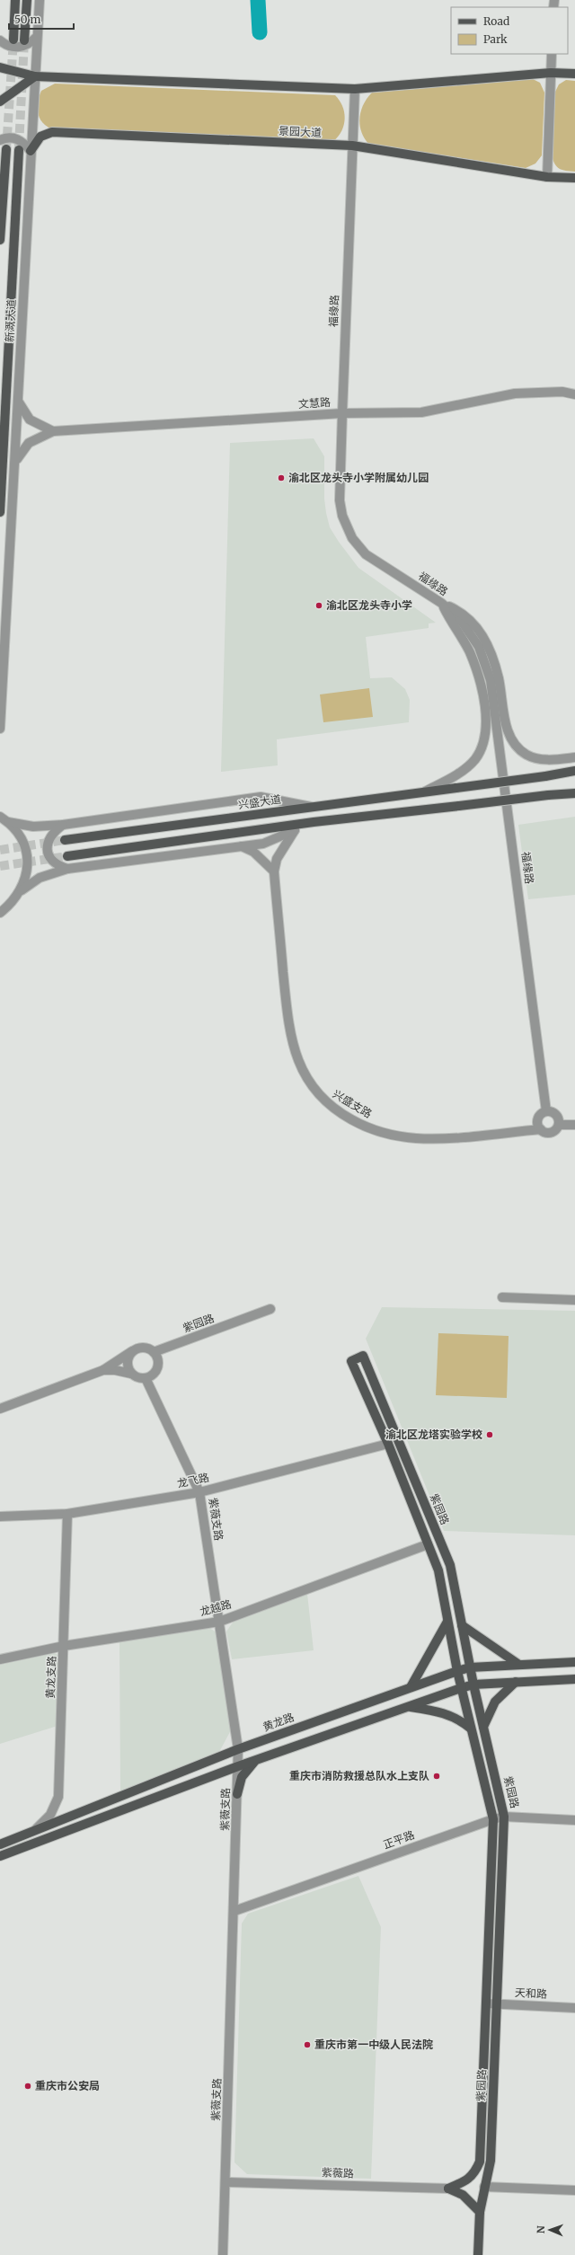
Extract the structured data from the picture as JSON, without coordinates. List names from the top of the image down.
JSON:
{
  "streets": {
    "main road": [
      "景园大道",
      "新溉大道",
      "兴盛大道",
      "紫园路",
      "黄龙路"
    ],
    "street": [
      "福缘路",
      "文慧路",
      "兴盛支路",
      "龙飞路",
      "紫薇支路",
      "龙越路",
      "黄龙支路",
      "正平路",
      "天和路",
      "紫薇路"
    ]
  },
  "crossings": [
    ["景园大道", "福缘路"],
    ["景园大道", "新溉大道"],
    ["福缘路", "文慧路"],
    ["福缘路", "兴盛支路"],
    ["紫园路", "龙飞路"],
    ["紫园路", "紫薇支路"],
    ["紫园路", "龙越路"],
    ["紫园路", "黄龙路"],
    ["紫园路", "正平路"],
    ["紫园路", "天和路"],
    ["紫园路", "紫薇路"],
    ["龙飞路", "紫薇支路"],
    ["龙飞路", "黄龙支路"],
    ["紫薇支路", "龙越路"],
    ["紫薇支路", "黄龙路"],
    ["紫薇支路", "正平路"],
    ["紫薇支路", "紫薇路"],
    ["龙越路", "黄龙支路"],
    ["黄龙支路", "黄龙路"]
  ],
  "places": [
    "渝北区龙头寺小学附属幼儿园",
    "渝北区龙头寺小学",
    "渝北区龙塔实验学校",
    "重庆市消防救援总队水上支队",
    "重庆市第一中级人民法院",
    "重庆市公安局"
  ],
  "legend": ["Road", "Park"],
  "scale_bar": "50 m",
  "north": "left"
}
